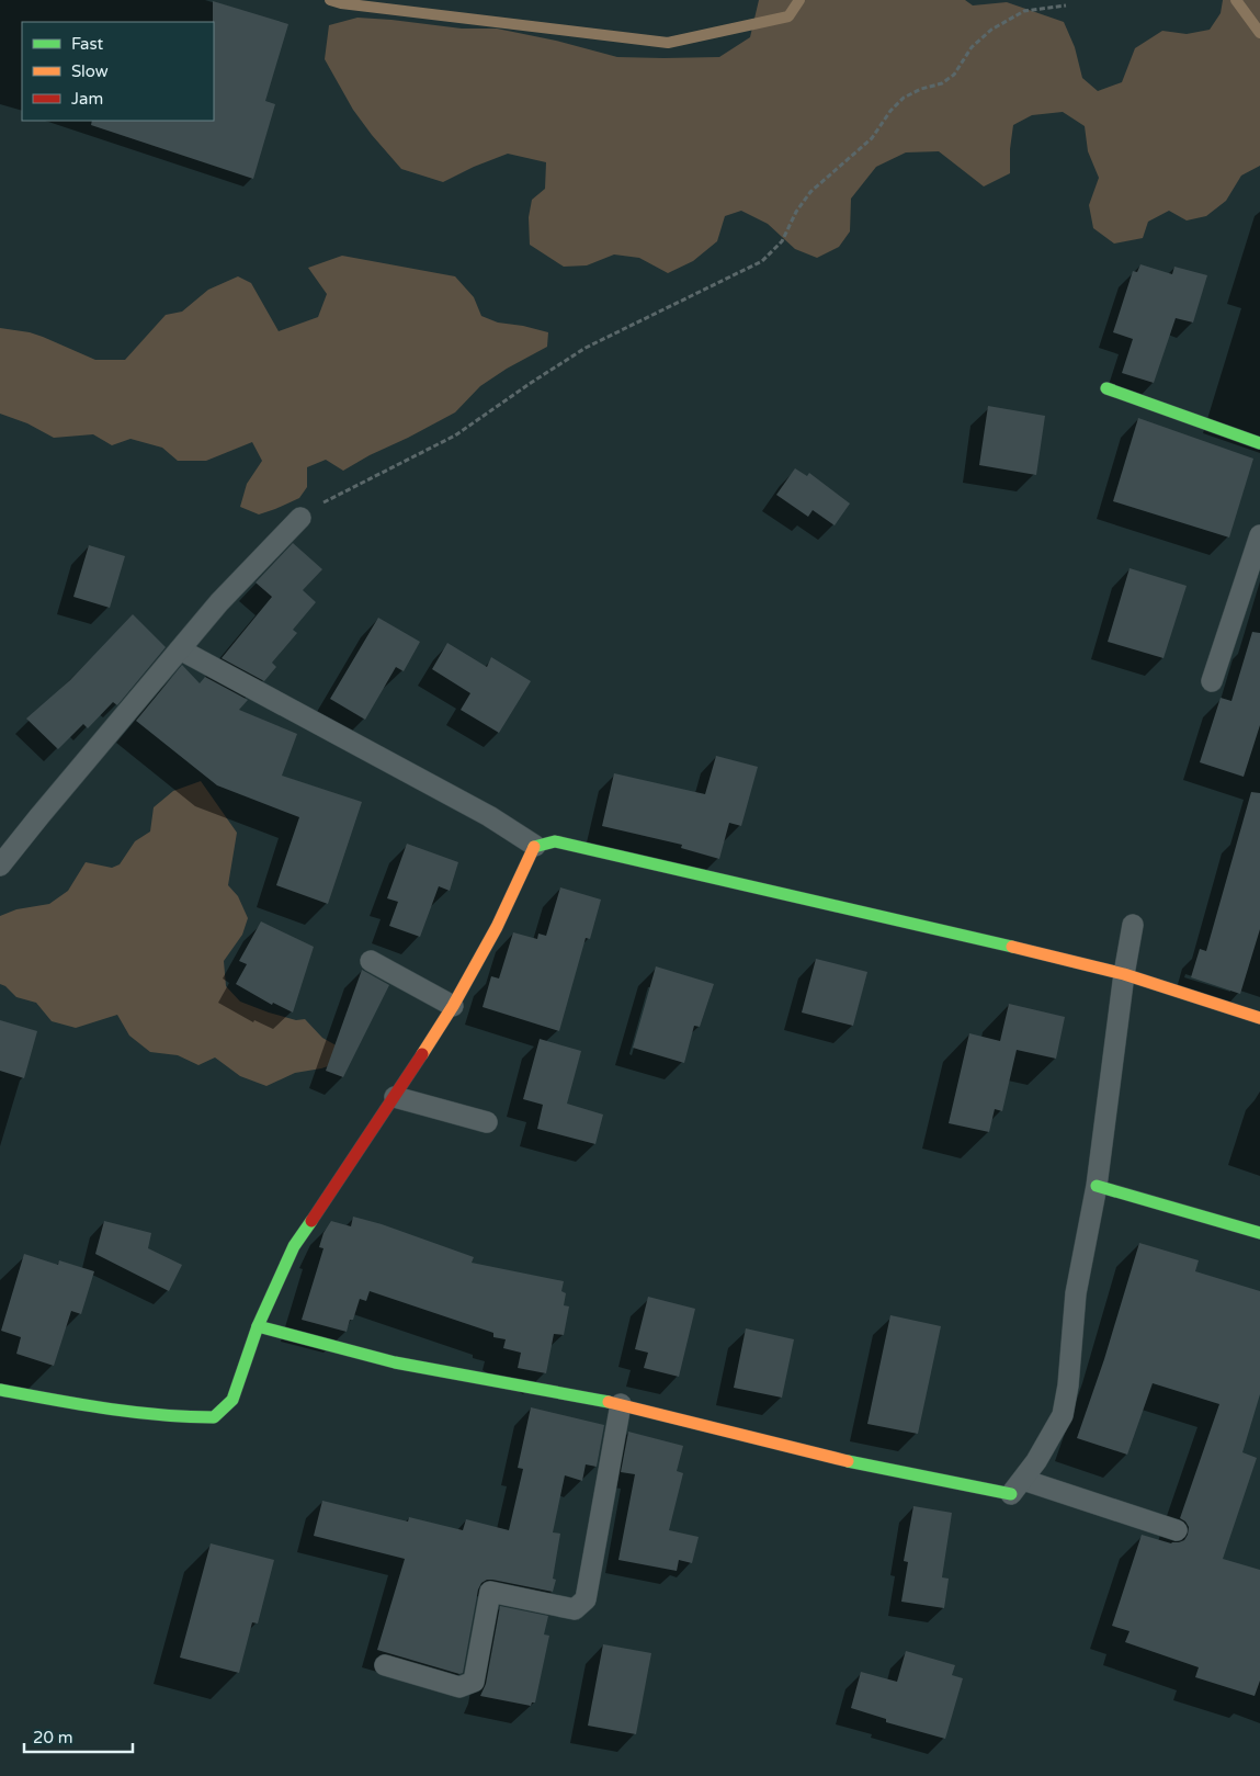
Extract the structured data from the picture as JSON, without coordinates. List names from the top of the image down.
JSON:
{
  "legend": ["Fast", "Slow", "Jam"],
  "scale_bar": "20 m"
}
